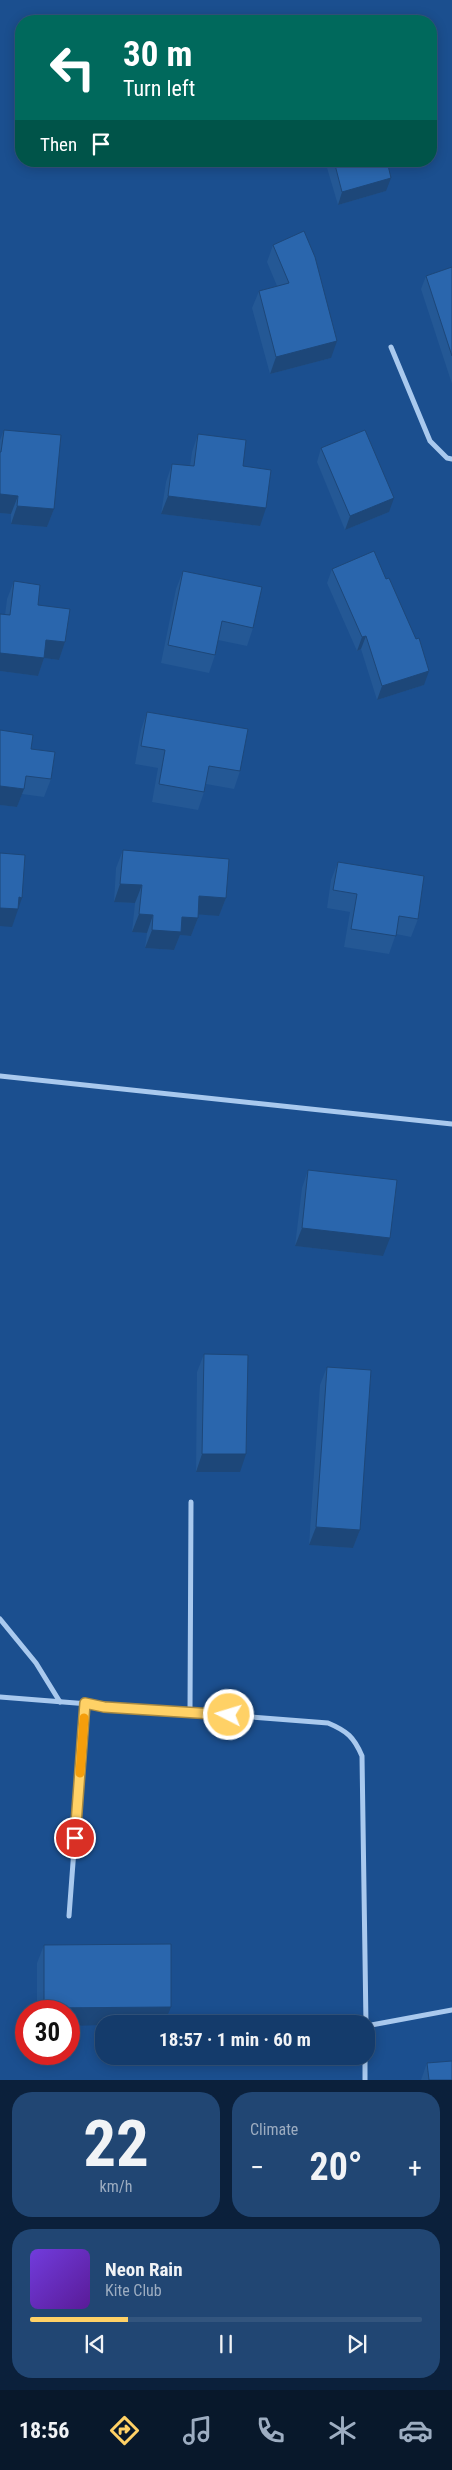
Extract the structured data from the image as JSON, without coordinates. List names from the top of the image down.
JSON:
{
  "page": {
    "turn": ["30 m", "Turn left"],
    "then": "Then",
    "limit": "30",
    "trip": "18:57 · 1 min · 60 m",
    "tile": [
      ["22", "km/h"],
      "Climate"
    ],
    "heat": ["−", "20°", "+"],
    "song": ["Neon Rain", "Kite Club"],
    "tabs": "18:56"
  }
}
